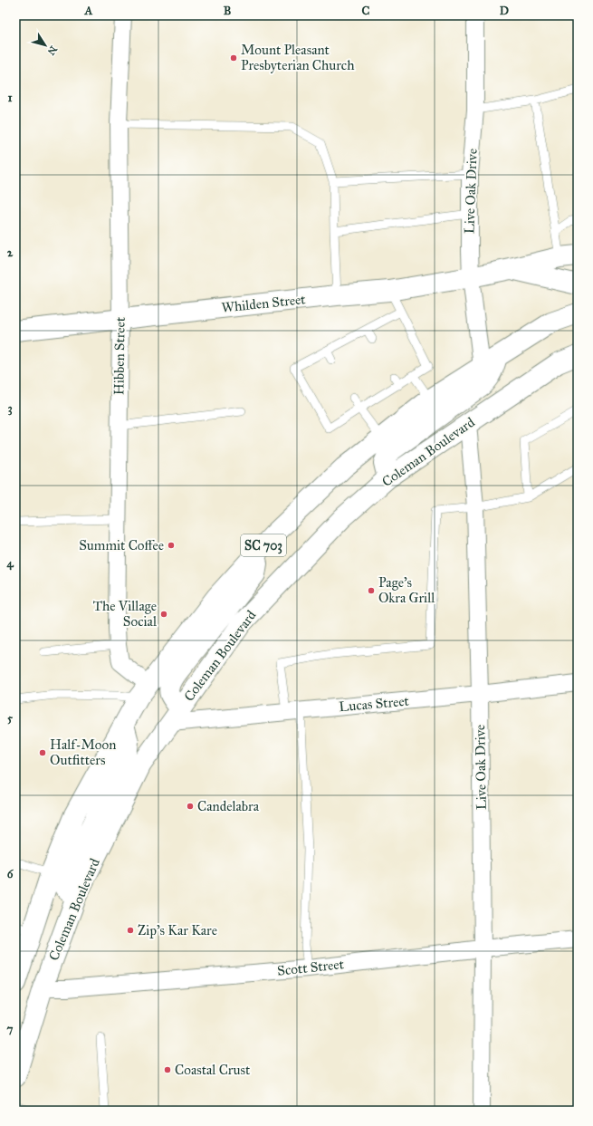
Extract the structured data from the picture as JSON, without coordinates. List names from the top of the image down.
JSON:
{
  "streets": {
    "main road": ["Whilden Street", "Coleman Boulevard", "SC 703"],
    "street": [
      "Live Oak Drive",
      "Hibben Street",
      "Lucas Street",
      "Scott Street"
    ]
  },
  "crossings": [
    ["Live Oak Drive", "Whilden Street"],
    ["Live Oak Drive", "Coleman Boulevard"],
    ["Live Oak Drive", "SC 703"],
    ["Live Oak Drive", "Lucas Street"],
    ["Live Oak Drive", "Scott Street"],
    ["Whilden Street", "Hibben Street"],
    ["Hibben Street", "SC 703"],
    ["Coleman Boulevard", "Lucas Street"],
    ["Coleman Boulevard", "Scott Street"]
  ],
  "places": [
    "Mount Pleasant Presbyterian Church",
    "Summit Coffee",
    "Page's Okra Grill",
    "The Village Social",
    "Half-Moon Outfitters",
    "Candelabra",
    "Zip's Kar Kare",
    "Coastal Crust"
  ],
  "north": "bottom right",
  "grid": {
    "columns": [
      "A",
      "B",
      "C",
      "D"
    ],
    "rows": [
      "1",
      "2",
      "3",
      "4",
      "5",
      "6",
      "7"
    ]
  }
}
